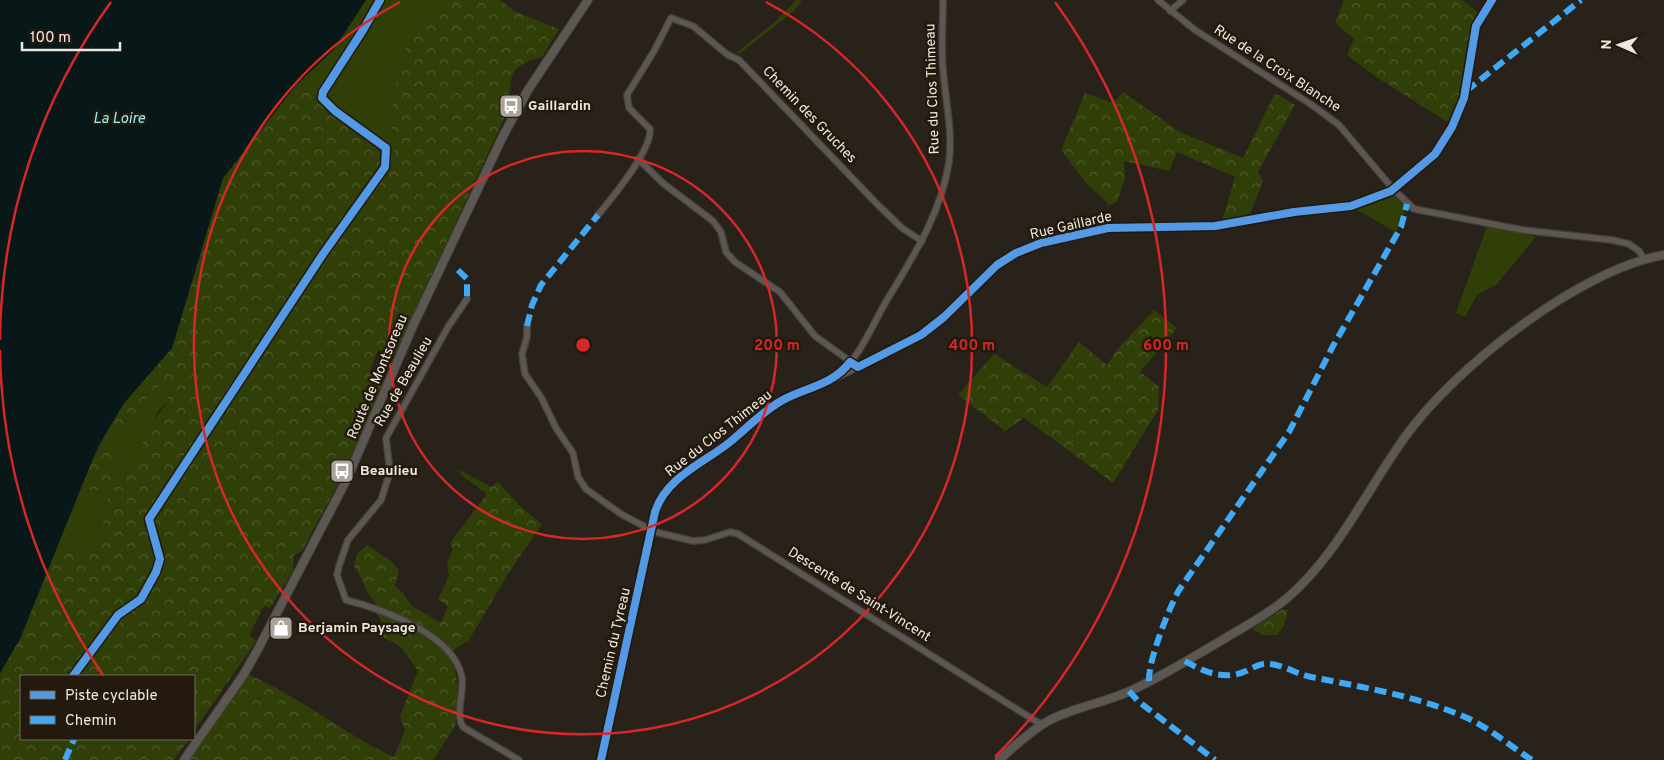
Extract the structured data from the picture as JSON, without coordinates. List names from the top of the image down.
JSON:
{
  "streets": {
    "main road": ["Route de Montsoreau"],
    "street": [
      "Rue de la Croix Blanche",
      "Rue du Clos Thimeau",
      "Chemin des Gruches",
      "Rue Gaillarde",
      "Rue de Beaulieu",
      "Descente de Saint-Vincent",
      "Chemin du Tyreau"
    ]
  },
  "crossings": [
    ["Rue de la Croix Blanche", "Rue Gaillarde"],
    ["Rue du Clos Thimeau", "Chemin des Gruches"],
    ["Rue du Clos Thimeau", "Rue Gaillarde"],
    ["Rue du Clos Thimeau", "Descente de Saint-Vincent"],
    ["Rue du Clos Thimeau", "Chemin du Tyreau"],
    ["Descente de Saint-Vincent", "Chemin du Tyreau"]
  ],
  "water": ["La Loire"],
  "places": {
    "bus stop": ["Gaillardin", "Beaulieu"],
    "shop": ["Berjamin Paysage"]
  },
  "legend": ["Piste cyclable", "Chemin"],
  "scale_bar": "100 m",
  "north": "left",
  "rings": ["200 m", "400 m", "600 m"]
}
